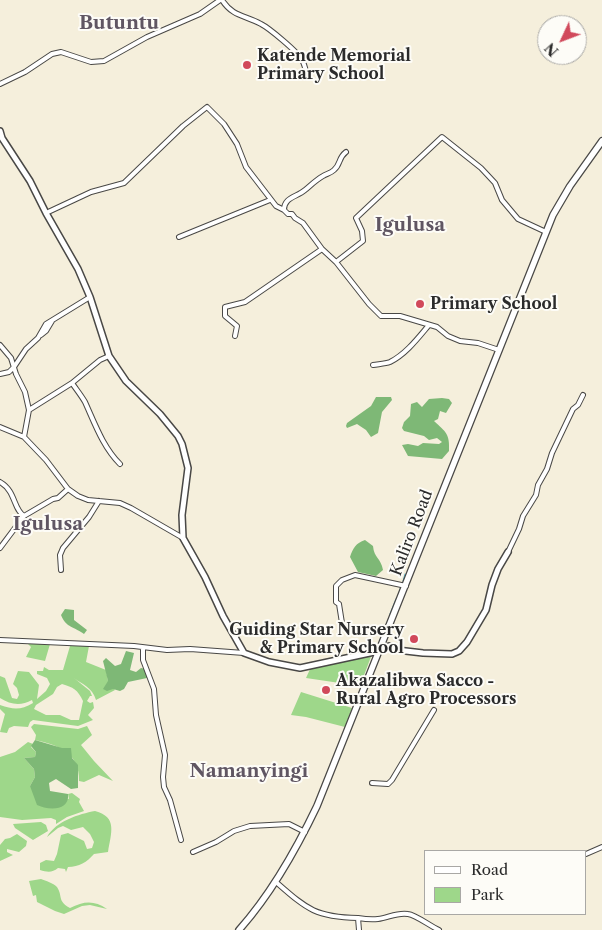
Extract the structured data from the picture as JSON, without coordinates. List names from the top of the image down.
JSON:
{
  "streets": {
    "main road": ["Kaliro Road"]
  },
  "districts": [
    "Butuntu",
    "Igulusa",
    "Igulusa",
    "Namanyingi"
  ],
  "places": [
    "Katende Memorial Primary School",
    "Primary School",
    "Guiding Star Nursery & Primary School",
    "Akazalibwa Sacco - Rural Agro Processors"
  ],
  "legend": ["Road", "Park"],
  "north": "bottom left"
}
